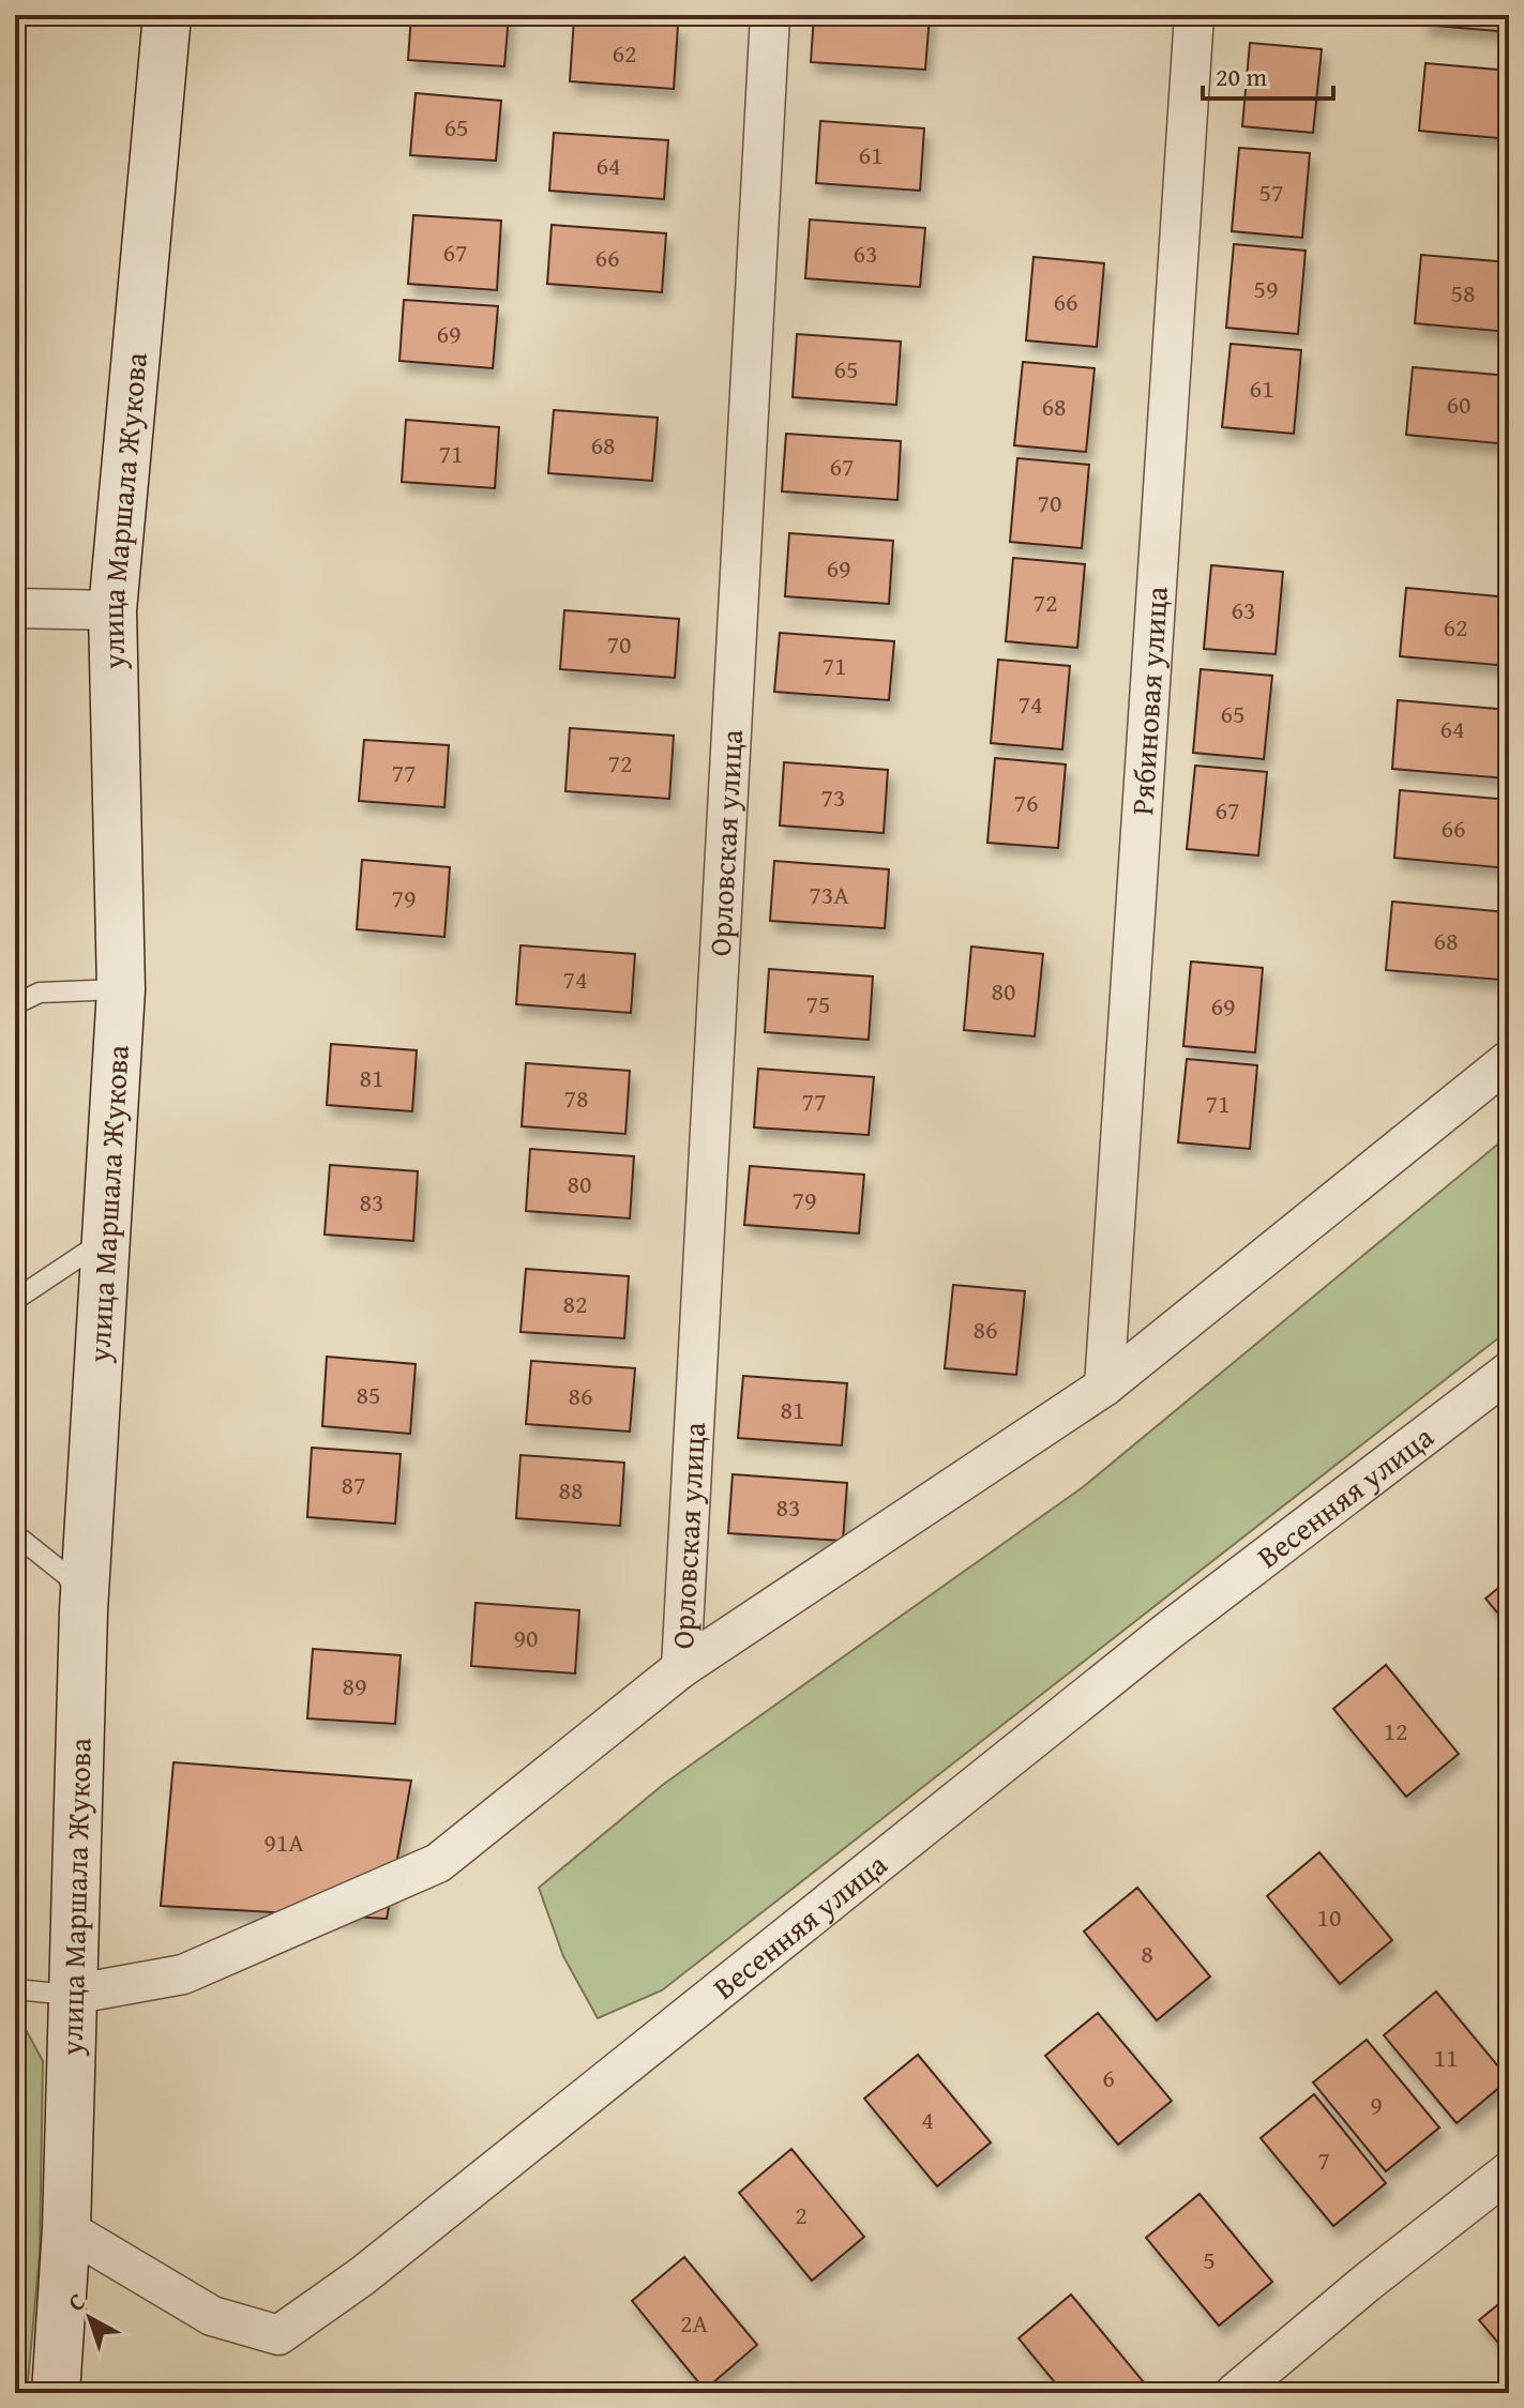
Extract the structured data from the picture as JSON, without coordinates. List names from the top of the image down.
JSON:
{
  "streets": {
    "main road": ["улица Маршала Жукова"],
    "street": ["Рябиновая улица", "Орловская улица", "Весенняя улица"]
  },
  "crossings": [
    ["улица Маршала Жукова", "Весенняя улица"]
  ],
  "house_numbers": [
    "62",
    "65",
    "61",
    "64",
    "57",
    "67",
    "63",
    "66",
    "59",
    "58",
    "66",
    "69",
    "65",
    "61",
    "60",
    "68",
    "68",
    "71",
    "67",
    "70",
    "69",
    "72",
    "63",
    "62",
    "70",
    "71",
    "74",
    "65",
    "64",
    "72",
    "77",
    "73",
    "76",
    "67",
    "66",
    "73А",
    "79",
    "68",
    "74",
    "80",
    "75",
    "69",
    "81",
    "78",
    "77",
    "71",
    "80",
    "79",
    "83",
    "82",
    "86",
    "85",
    "86",
    "81",
    "87",
    "88",
    "83",
    "90",
    "89",
    "12",
    "91А",
    "10",
    "8",
    "11",
    "6",
    "9",
    "4",
    "7",
    "2",
    "5",
    "2А"
  ],
  "scale_bar": "20 m",
  "north": "top left"
}
